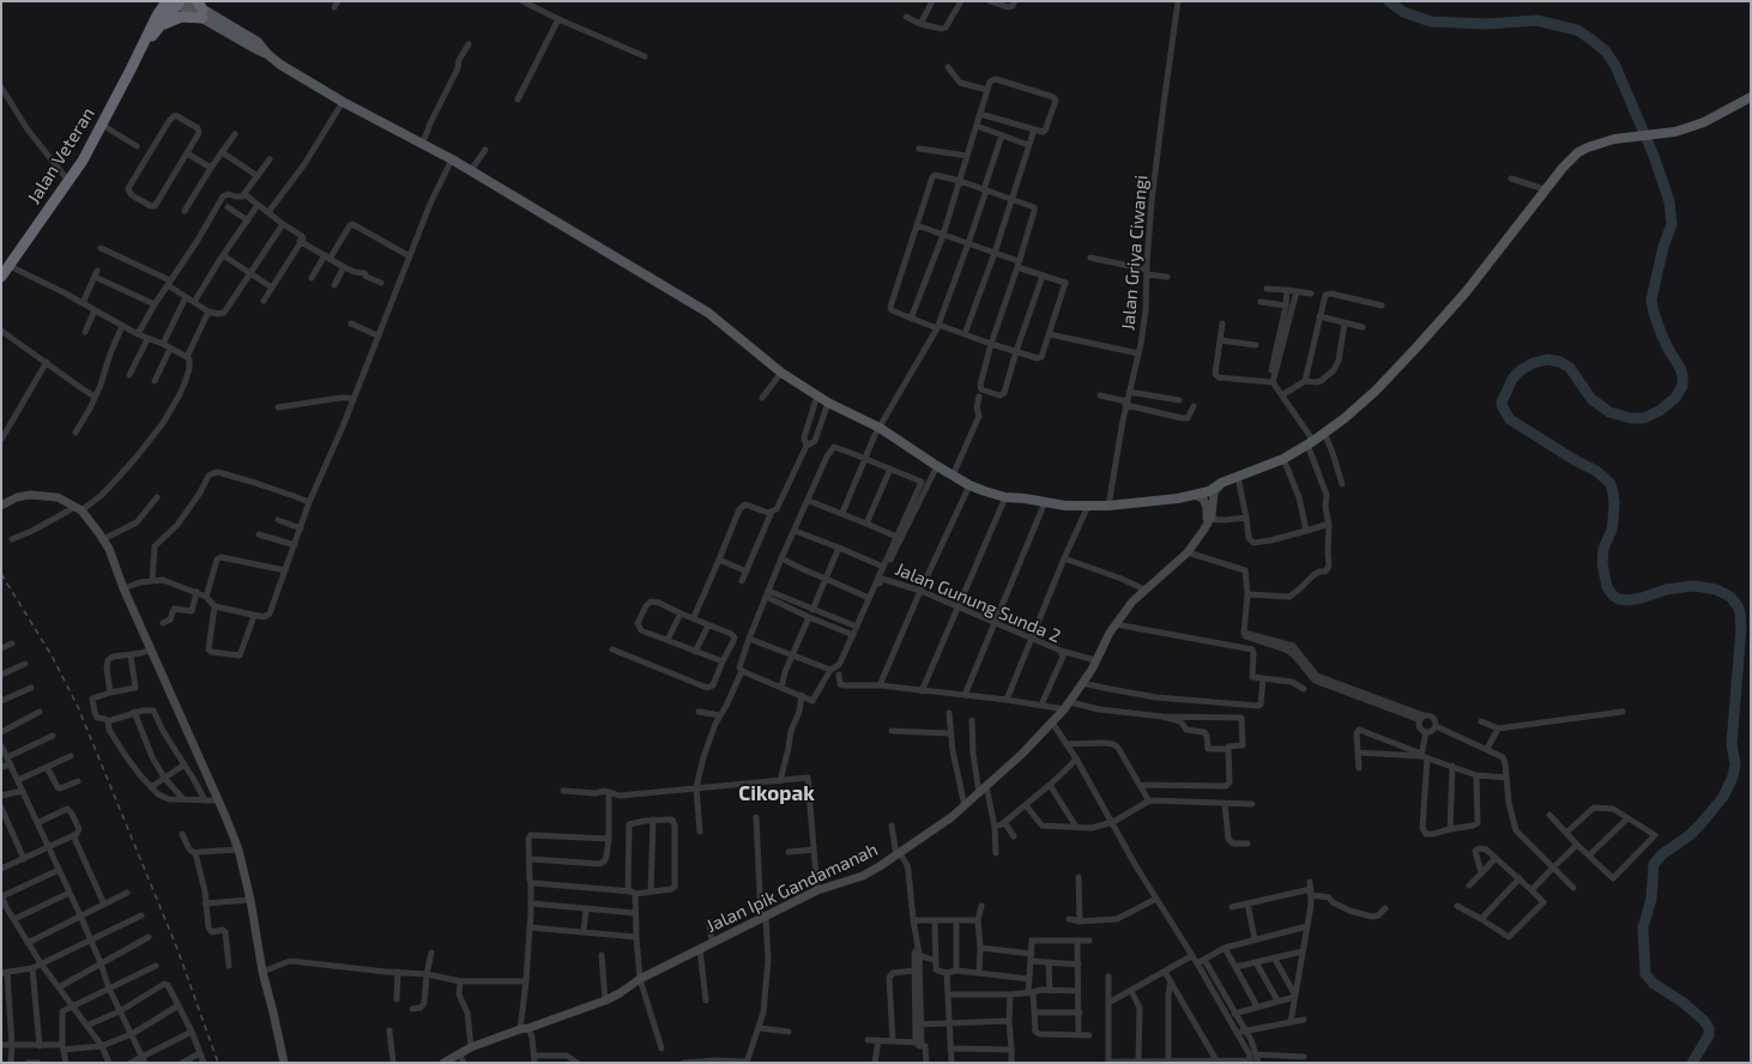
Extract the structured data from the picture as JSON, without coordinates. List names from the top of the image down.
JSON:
{
  "streets": {
    "highway": ["Jalan Veteran"],
    "street": ["Jalan Griya Ciwangi", "Jalan Gunung Sunda 2", "Jalan Ipik Gandamanah"]
  },
  "districts": ["Cikopak"]
}
